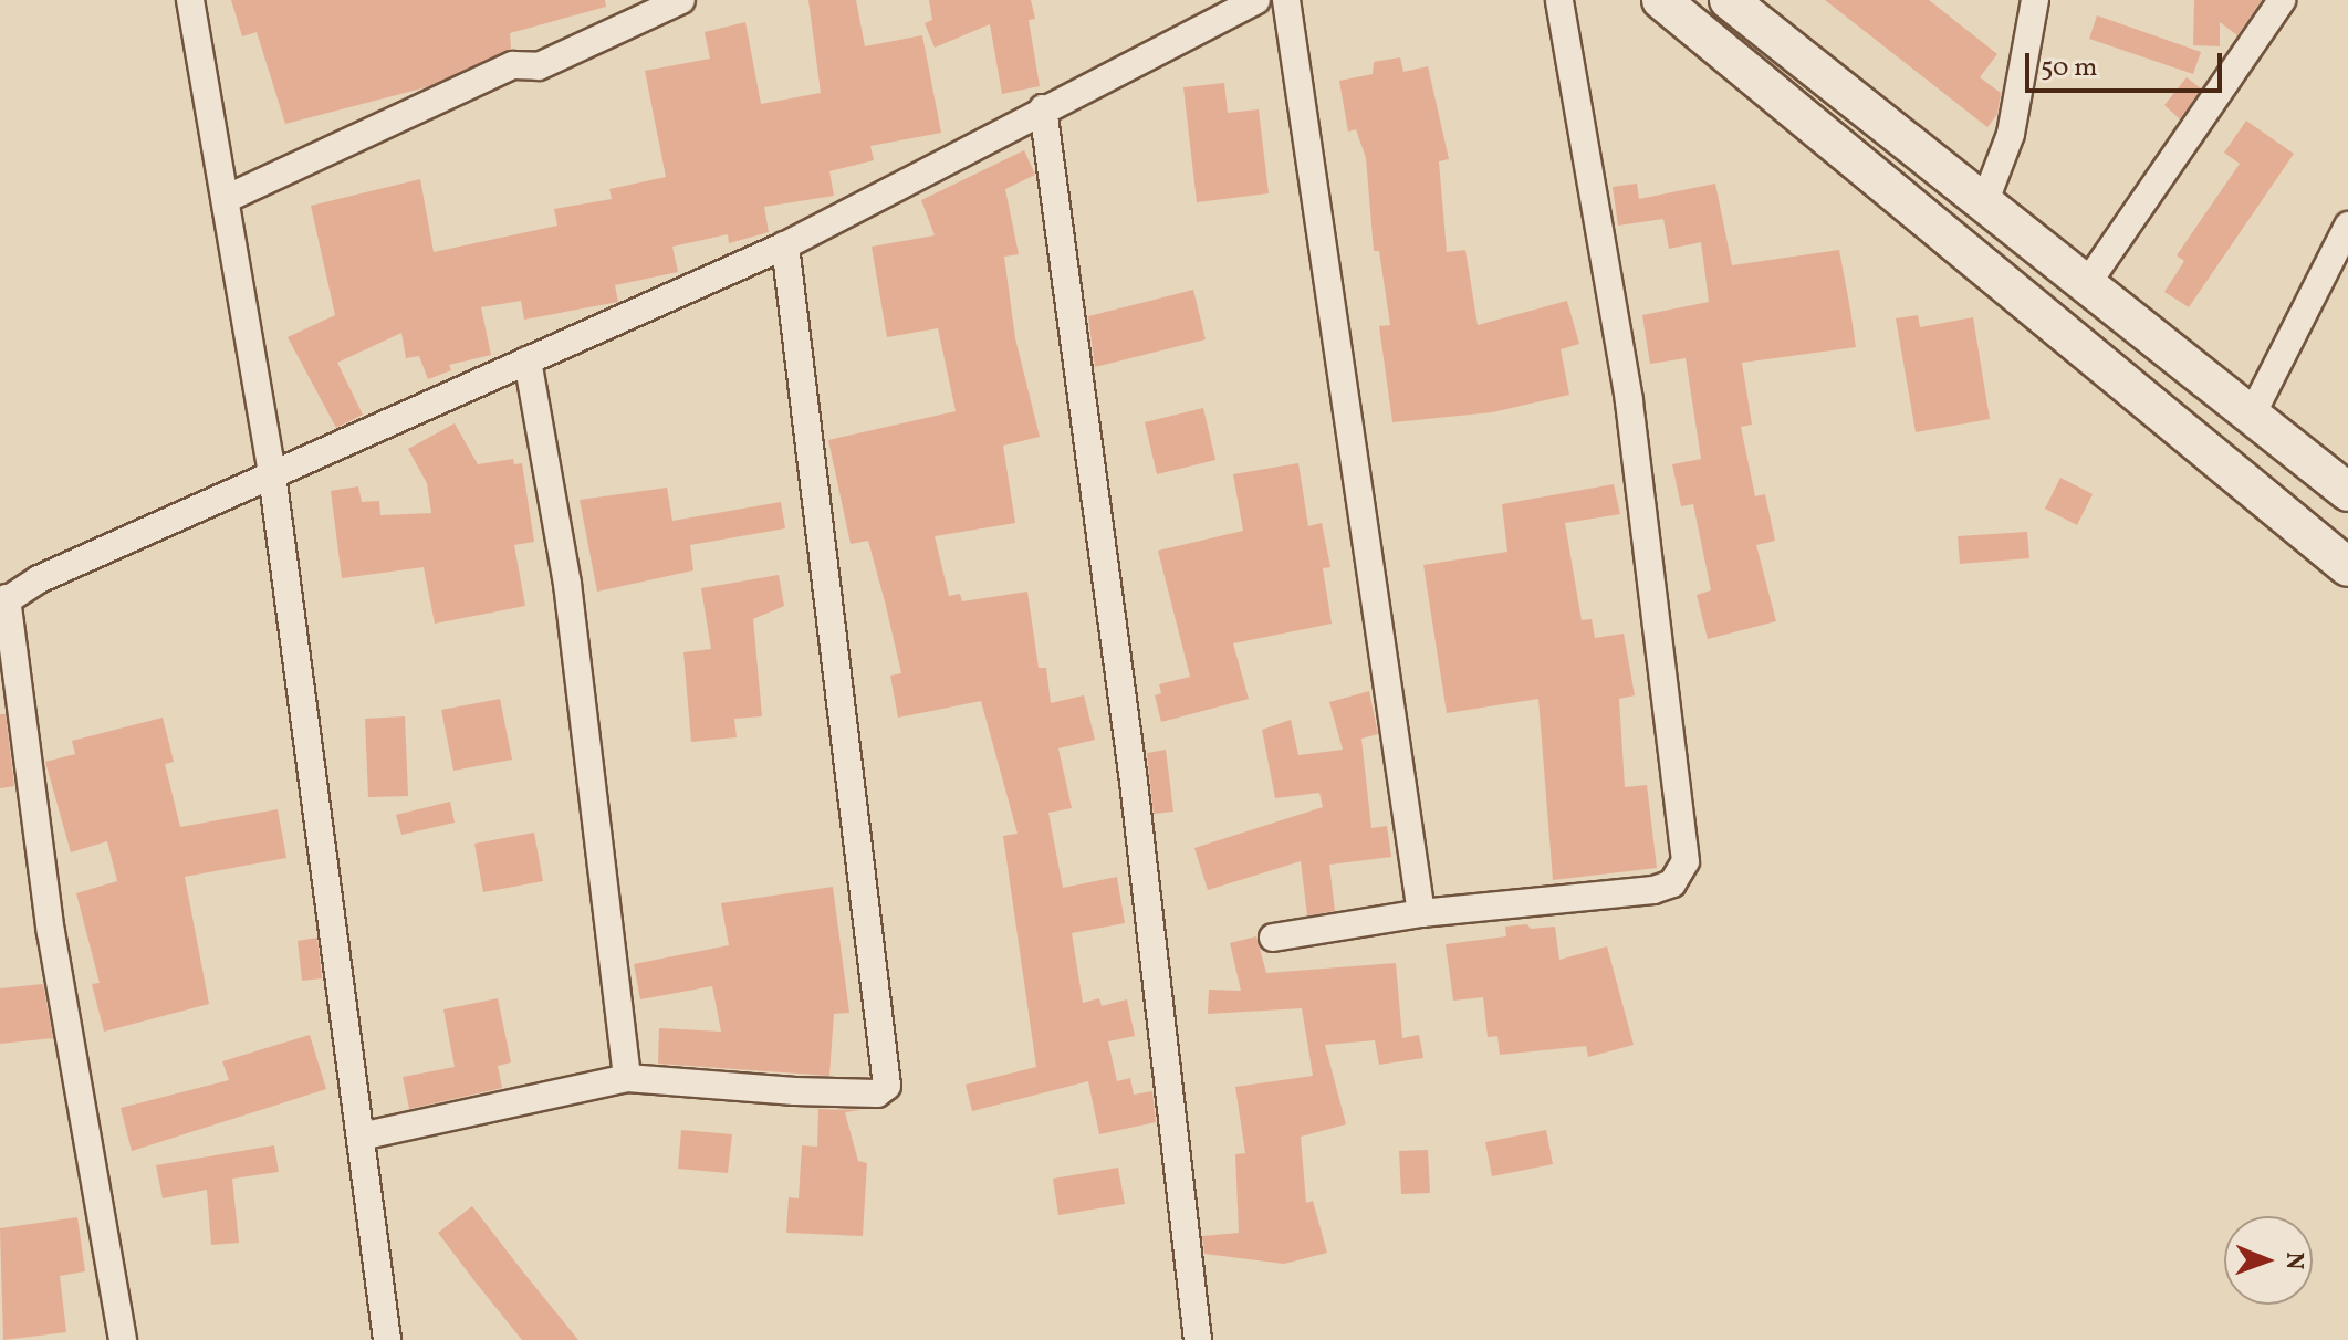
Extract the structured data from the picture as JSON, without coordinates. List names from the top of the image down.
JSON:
{
  "scale_bar": "50 m",
  "north": "right"
}
